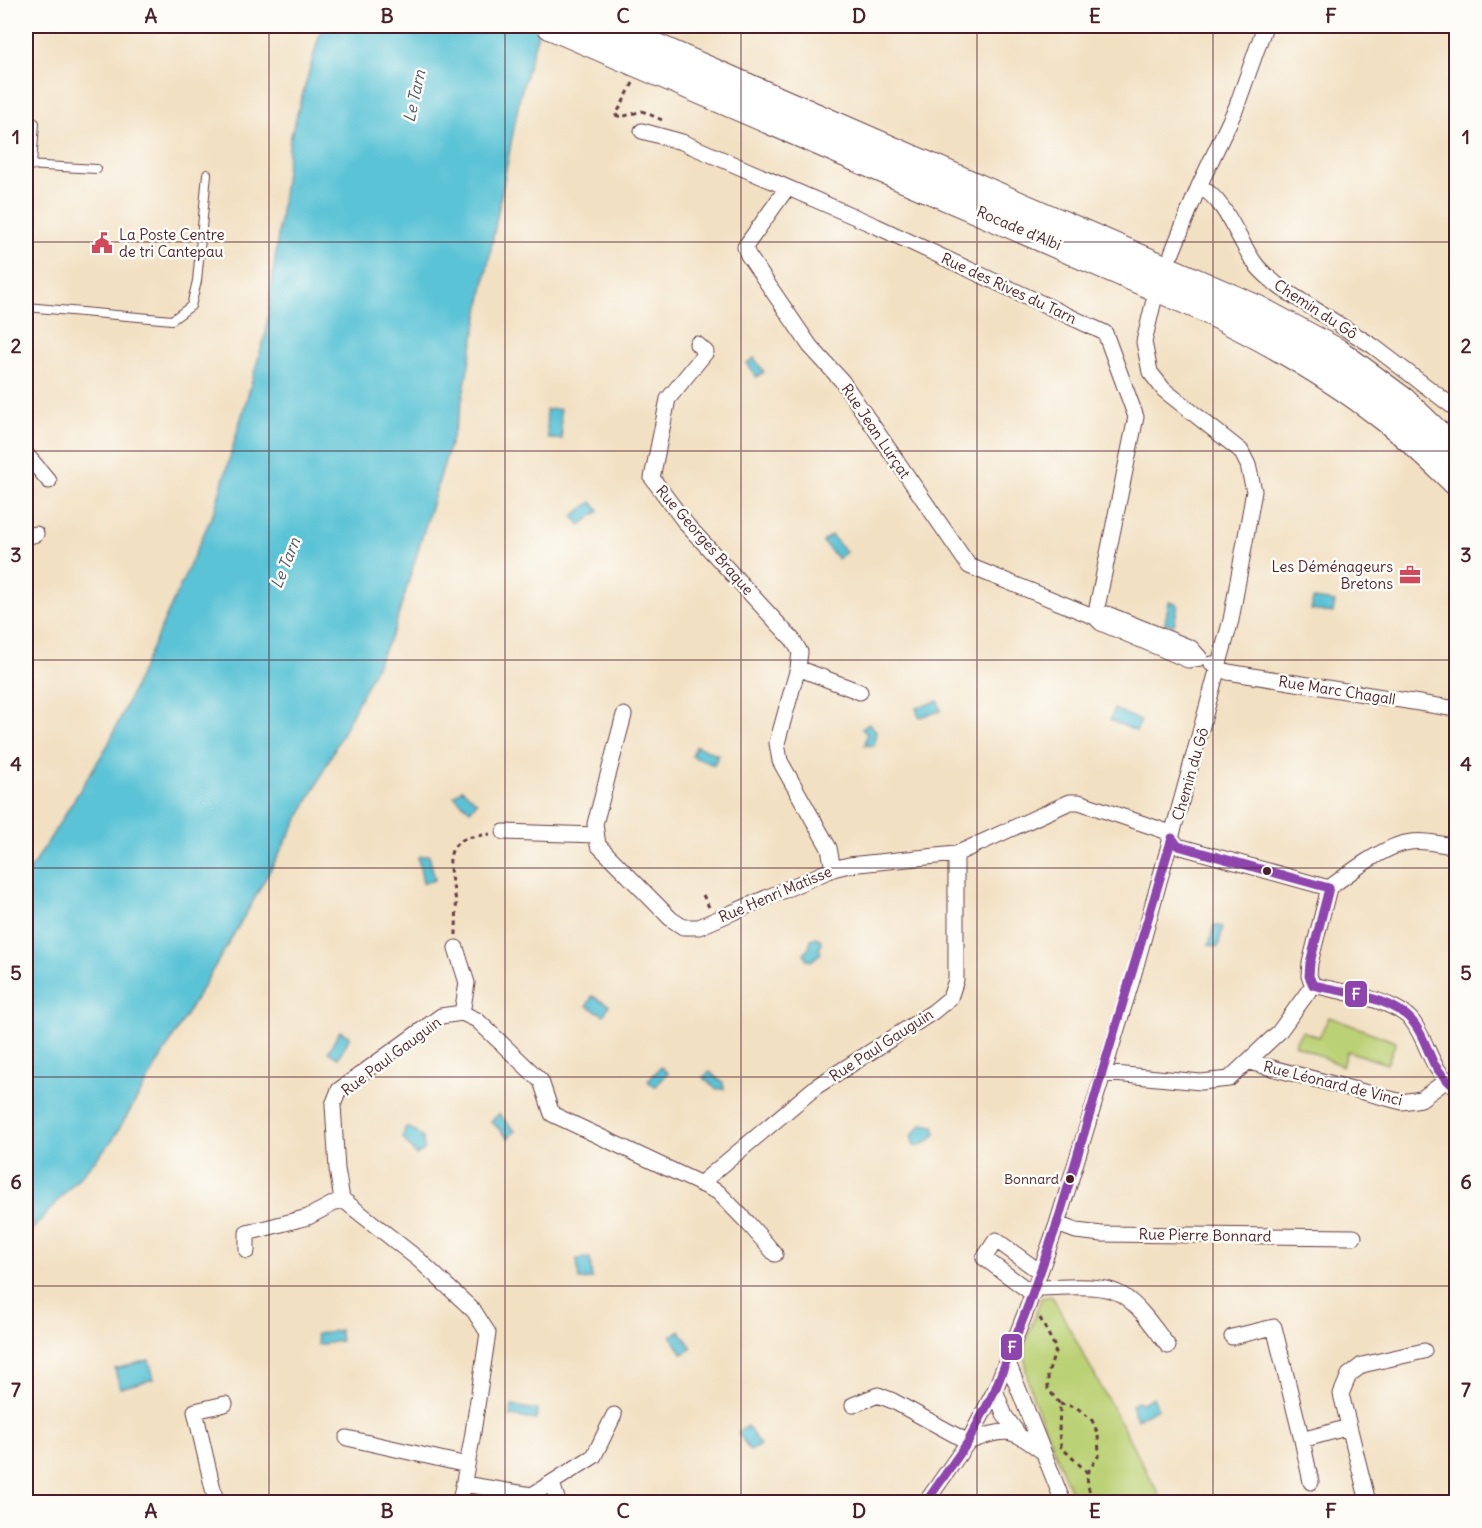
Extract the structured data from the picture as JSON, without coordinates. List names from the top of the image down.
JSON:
{
  "streets": {
    "highway": ["Rocade d'Albi"],
    "street": [
      "Rue des Rives du Tarn",
      "Chemin du Gô",
      "Rue Jean Lurçat",
      "Rue Georges Braque",
      "Rue Marc Chagall",
      "Rue Henri Matisse",
      "Rue Paul Gauguin",
      "Rue Léonard de Vinci",
      "Rue Pierre Bonnard"
    ]
  },
  "crossings": [
    ["Rue des Rives du Tarn", "Rue Jean Lurçat"],
    ["Chemin du Gô", "Rue Jean Lurçat"],
    ["Chemin du Gô", "Rue Marc Chagall"],
    ["Chemin du Gô", "Rue Henri Matisse"],
    ["Chemin du Gô", "Rue Léonard de Vinci"],
    ["Chemin du Gô", "Rue Pierre Bonnard"],
    ["Rue Jean Lurçat", "Rue Marc Chagall"],
    ["Rue Georges Braque", "Rue Henri Matisse"],
    ["Rue Henri Matisse", "Rue Paul Gauguin"]
  ],
  "water": ["Le Tarn"],
  "places": {
    "public building": ["La Poste Centre de tri Cantepau"],
    "office": ["Les Déménageurs Bretons"],
    "other": ["Bonnard"]
  },
  "lines": ["transit line F"],
  "grid": {
    "columns": [
      "A",
      "B",
      "C",
      "D",
      "E",
      "F"
    ],
    "rows": [
      "1",
      "2",
      "3",
      "4",
      "5",
      "6",
      "7"
    ]
  }
}
